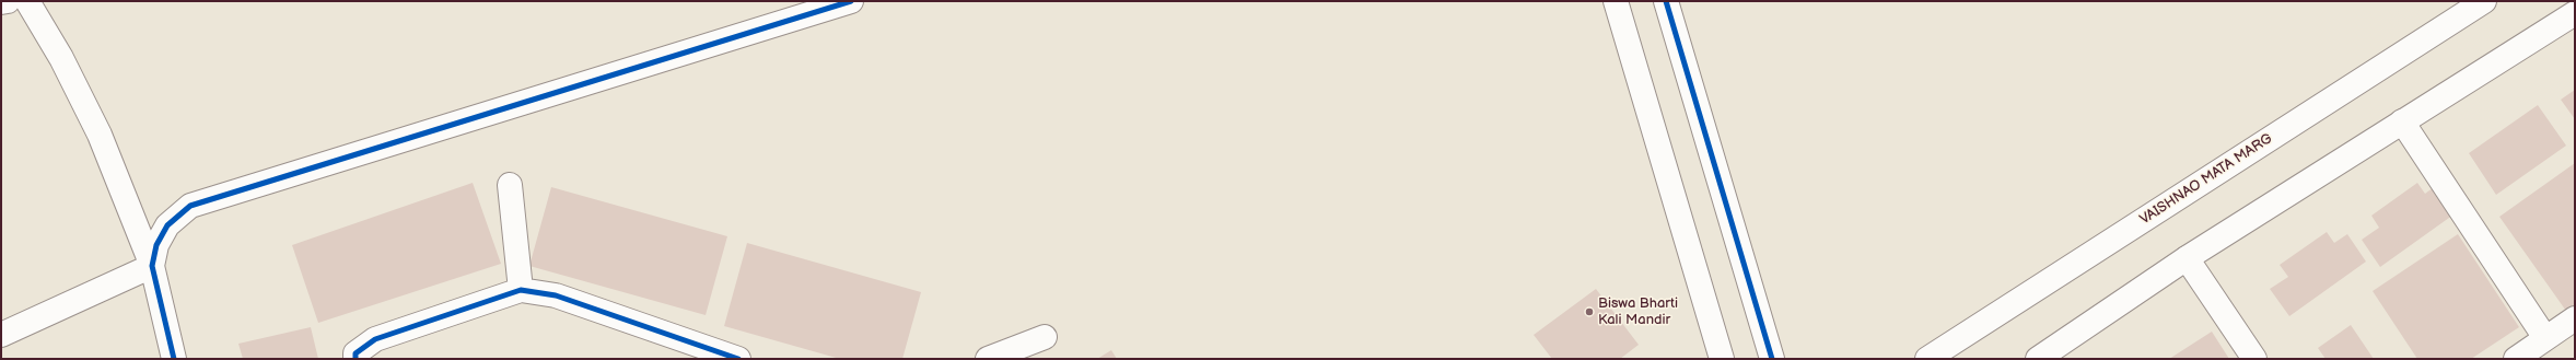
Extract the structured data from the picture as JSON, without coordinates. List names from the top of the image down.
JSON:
{
  "streets": {
    "street": ["VAISHNAO MATA MARG"]
  },
  "places": ["Biswa Bharti Kali Mandir"]
}
